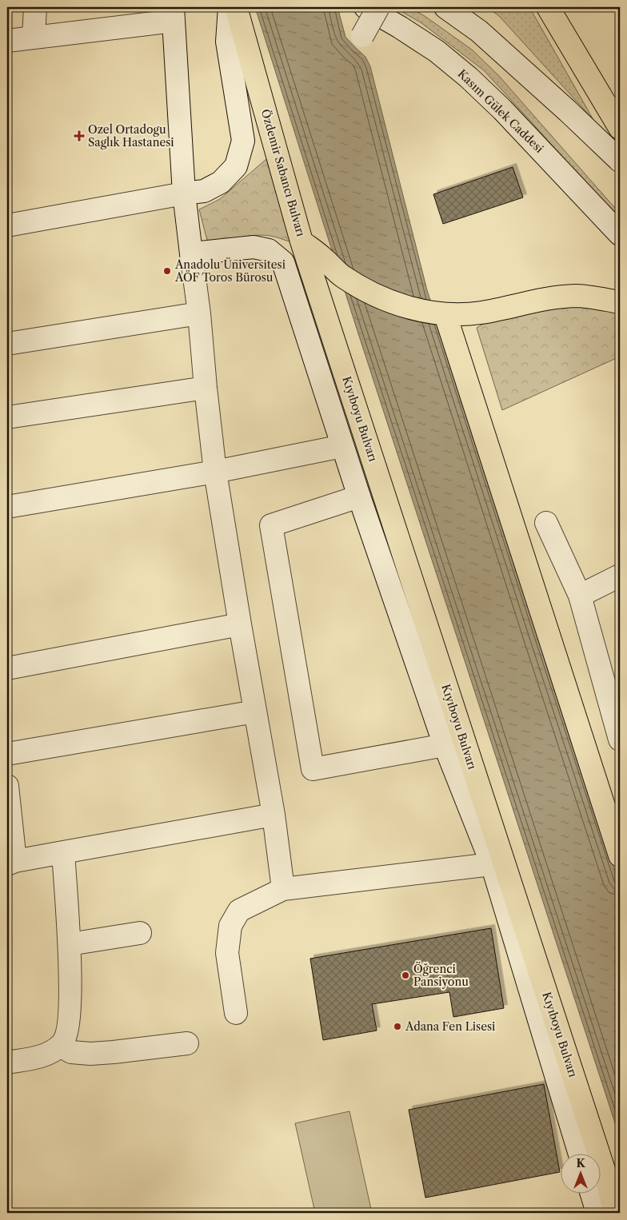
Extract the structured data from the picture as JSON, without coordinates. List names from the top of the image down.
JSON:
{
  "streets": {
    "main road": ["Özdemir Sabancı Bulvarı", "Kıyıboyu Bulvarı"],
    "street": ["Kasım Gülek Caddesi"]
  },
  "crossings": [
    ["Özdemir Sabancı Bulvarı", "Kıyıboyu Bulvarı"]
  ],
  "places": {
    "health": ["Ozel Ortadogu Saglık Hastanesi"],
    "other": ["Anadolu Üniversitesi AÖF Toros Bürosu", "Öğrenci Pansiyonu", "Adana Fen Lisesi"]
  },
  "north": "top"
}
